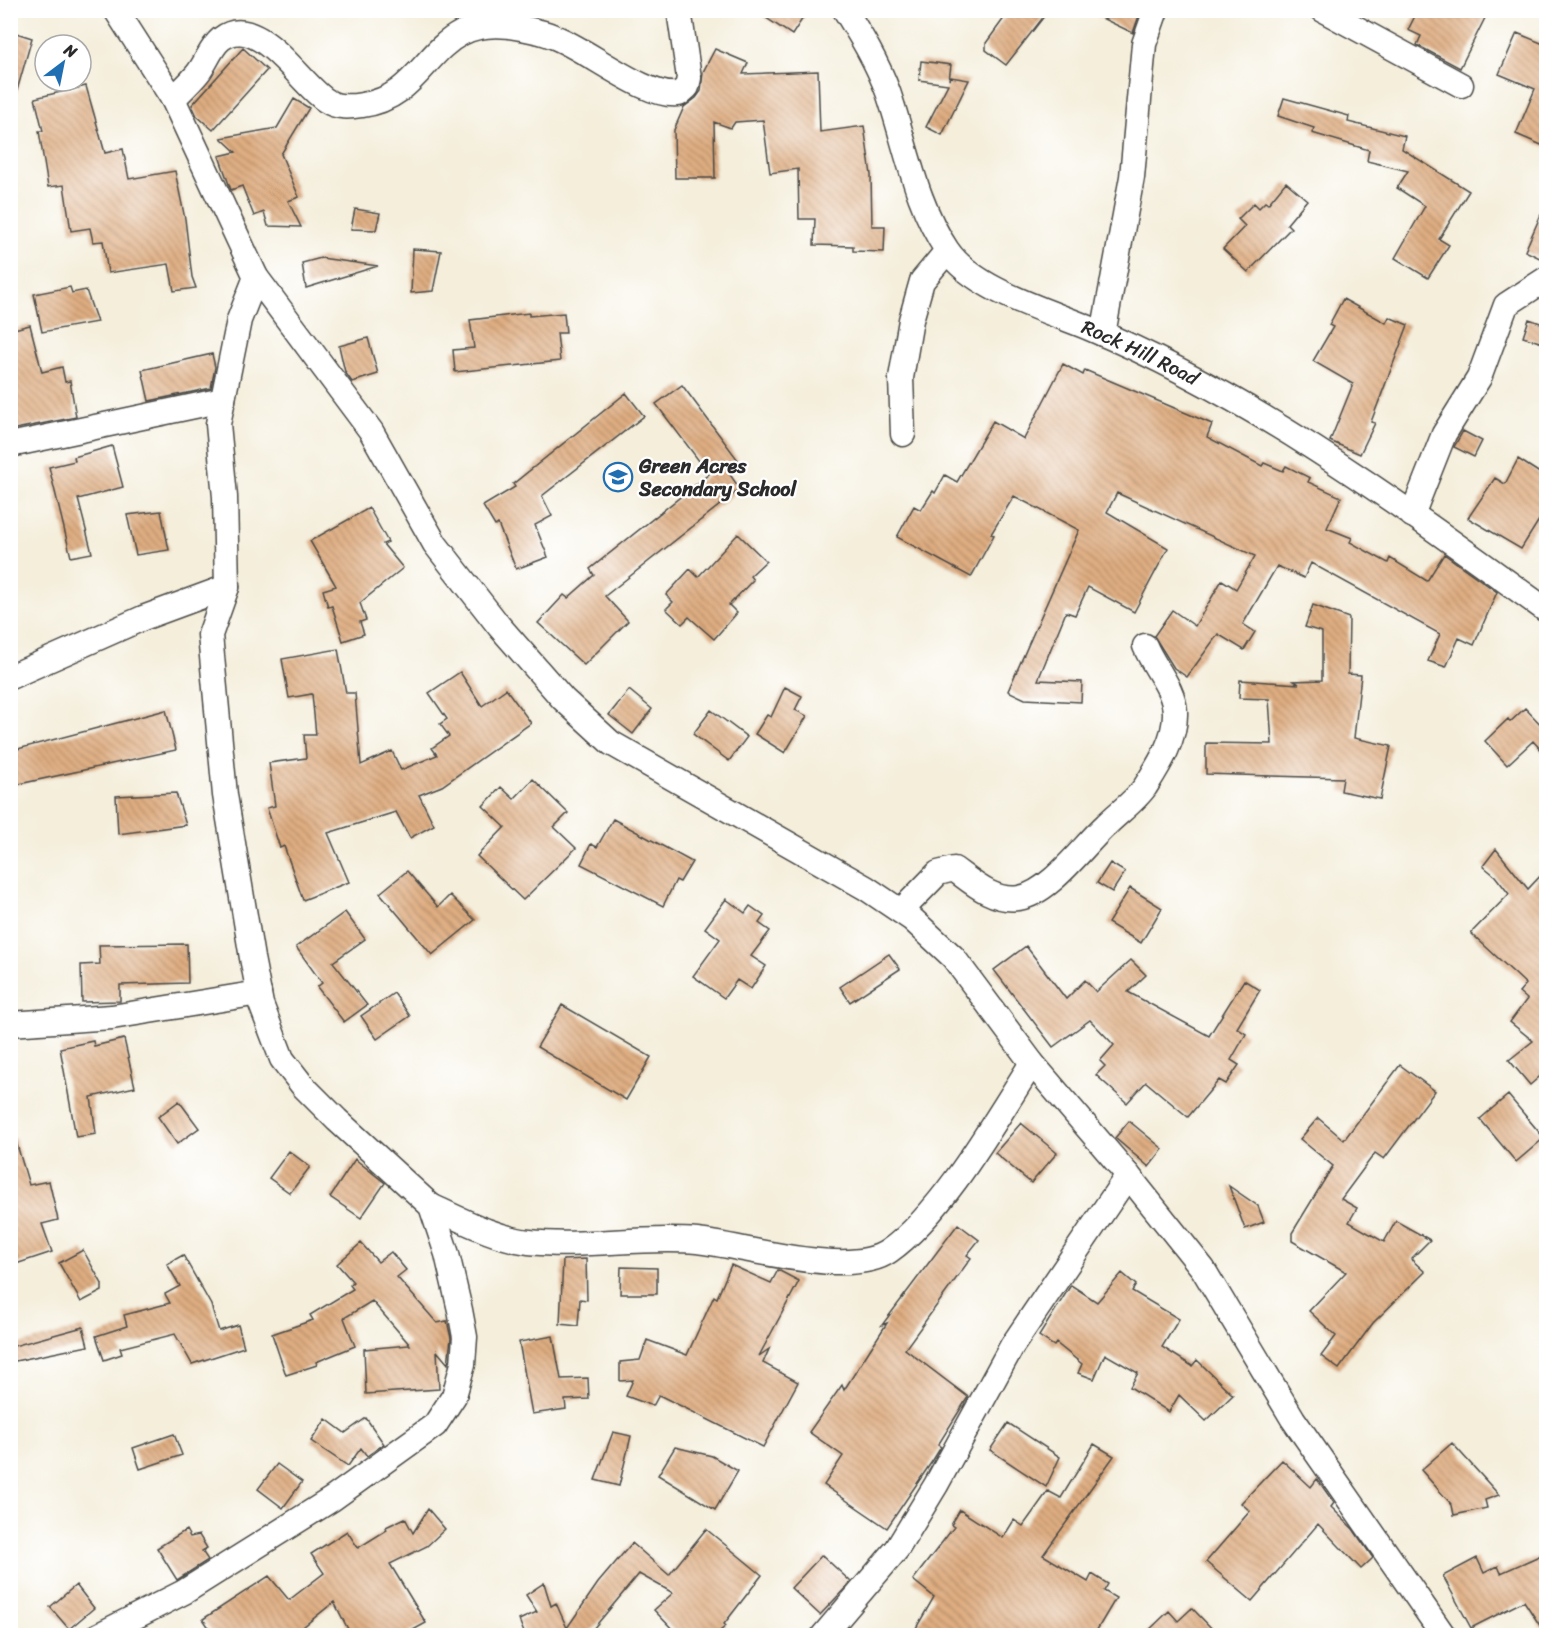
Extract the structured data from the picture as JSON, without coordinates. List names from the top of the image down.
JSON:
{
  "streets": {
    "street": ["Rock Hill Road"]
  },
  "places": {
    "school or university": ["Green Acres Secondary School"]
  },
  "north": "top right"
}
